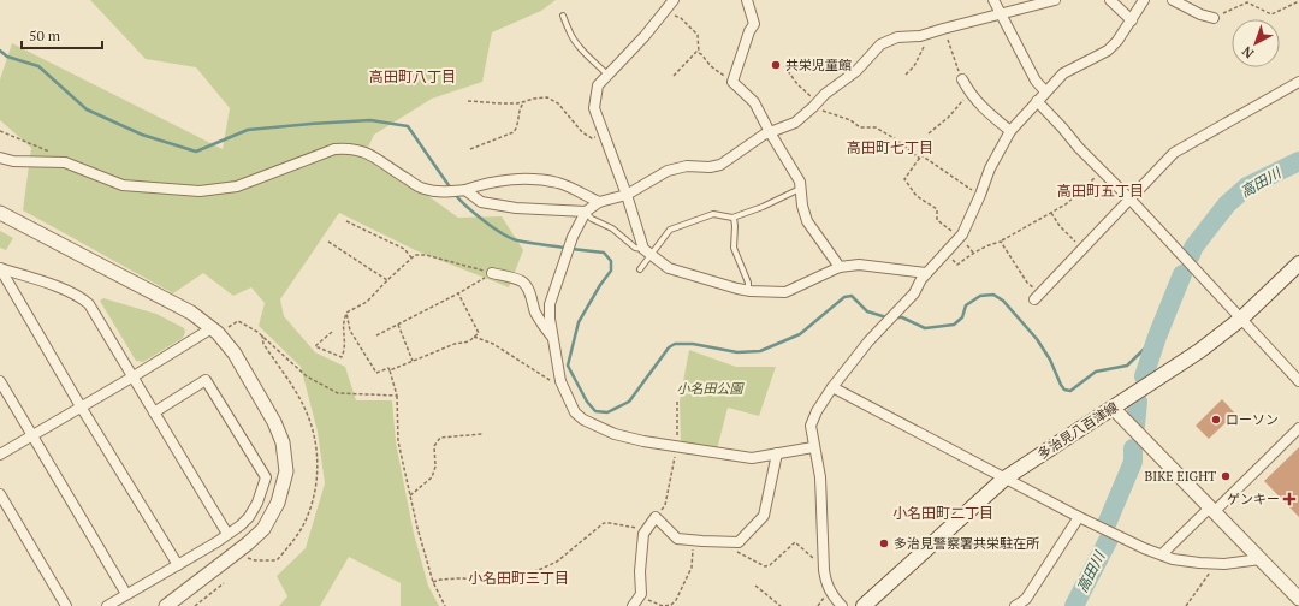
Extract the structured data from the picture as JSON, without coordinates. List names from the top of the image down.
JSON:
{
  "streets": {
    "main road": ["多治見八百津線"]
  },
  "districts": [
    "高田町八丁目",
    "高田町七丁目",
    "高田町五丁目",
    "小名田町二丁目",
    "小名田町三丁目"
  ],
  "water": ["高田川"],
  "parks": ["小名田公園"],
  "places": {
    "other": [
      "共栄児童館",
      "ローソン",
      "BIKE EIGHT",
      "多治見警察署共栄駐在所"
    ],
    "health": ["ゲンキー"]
  },
  "scale_bar": "50 m",
  "north": "bottom left"
}
